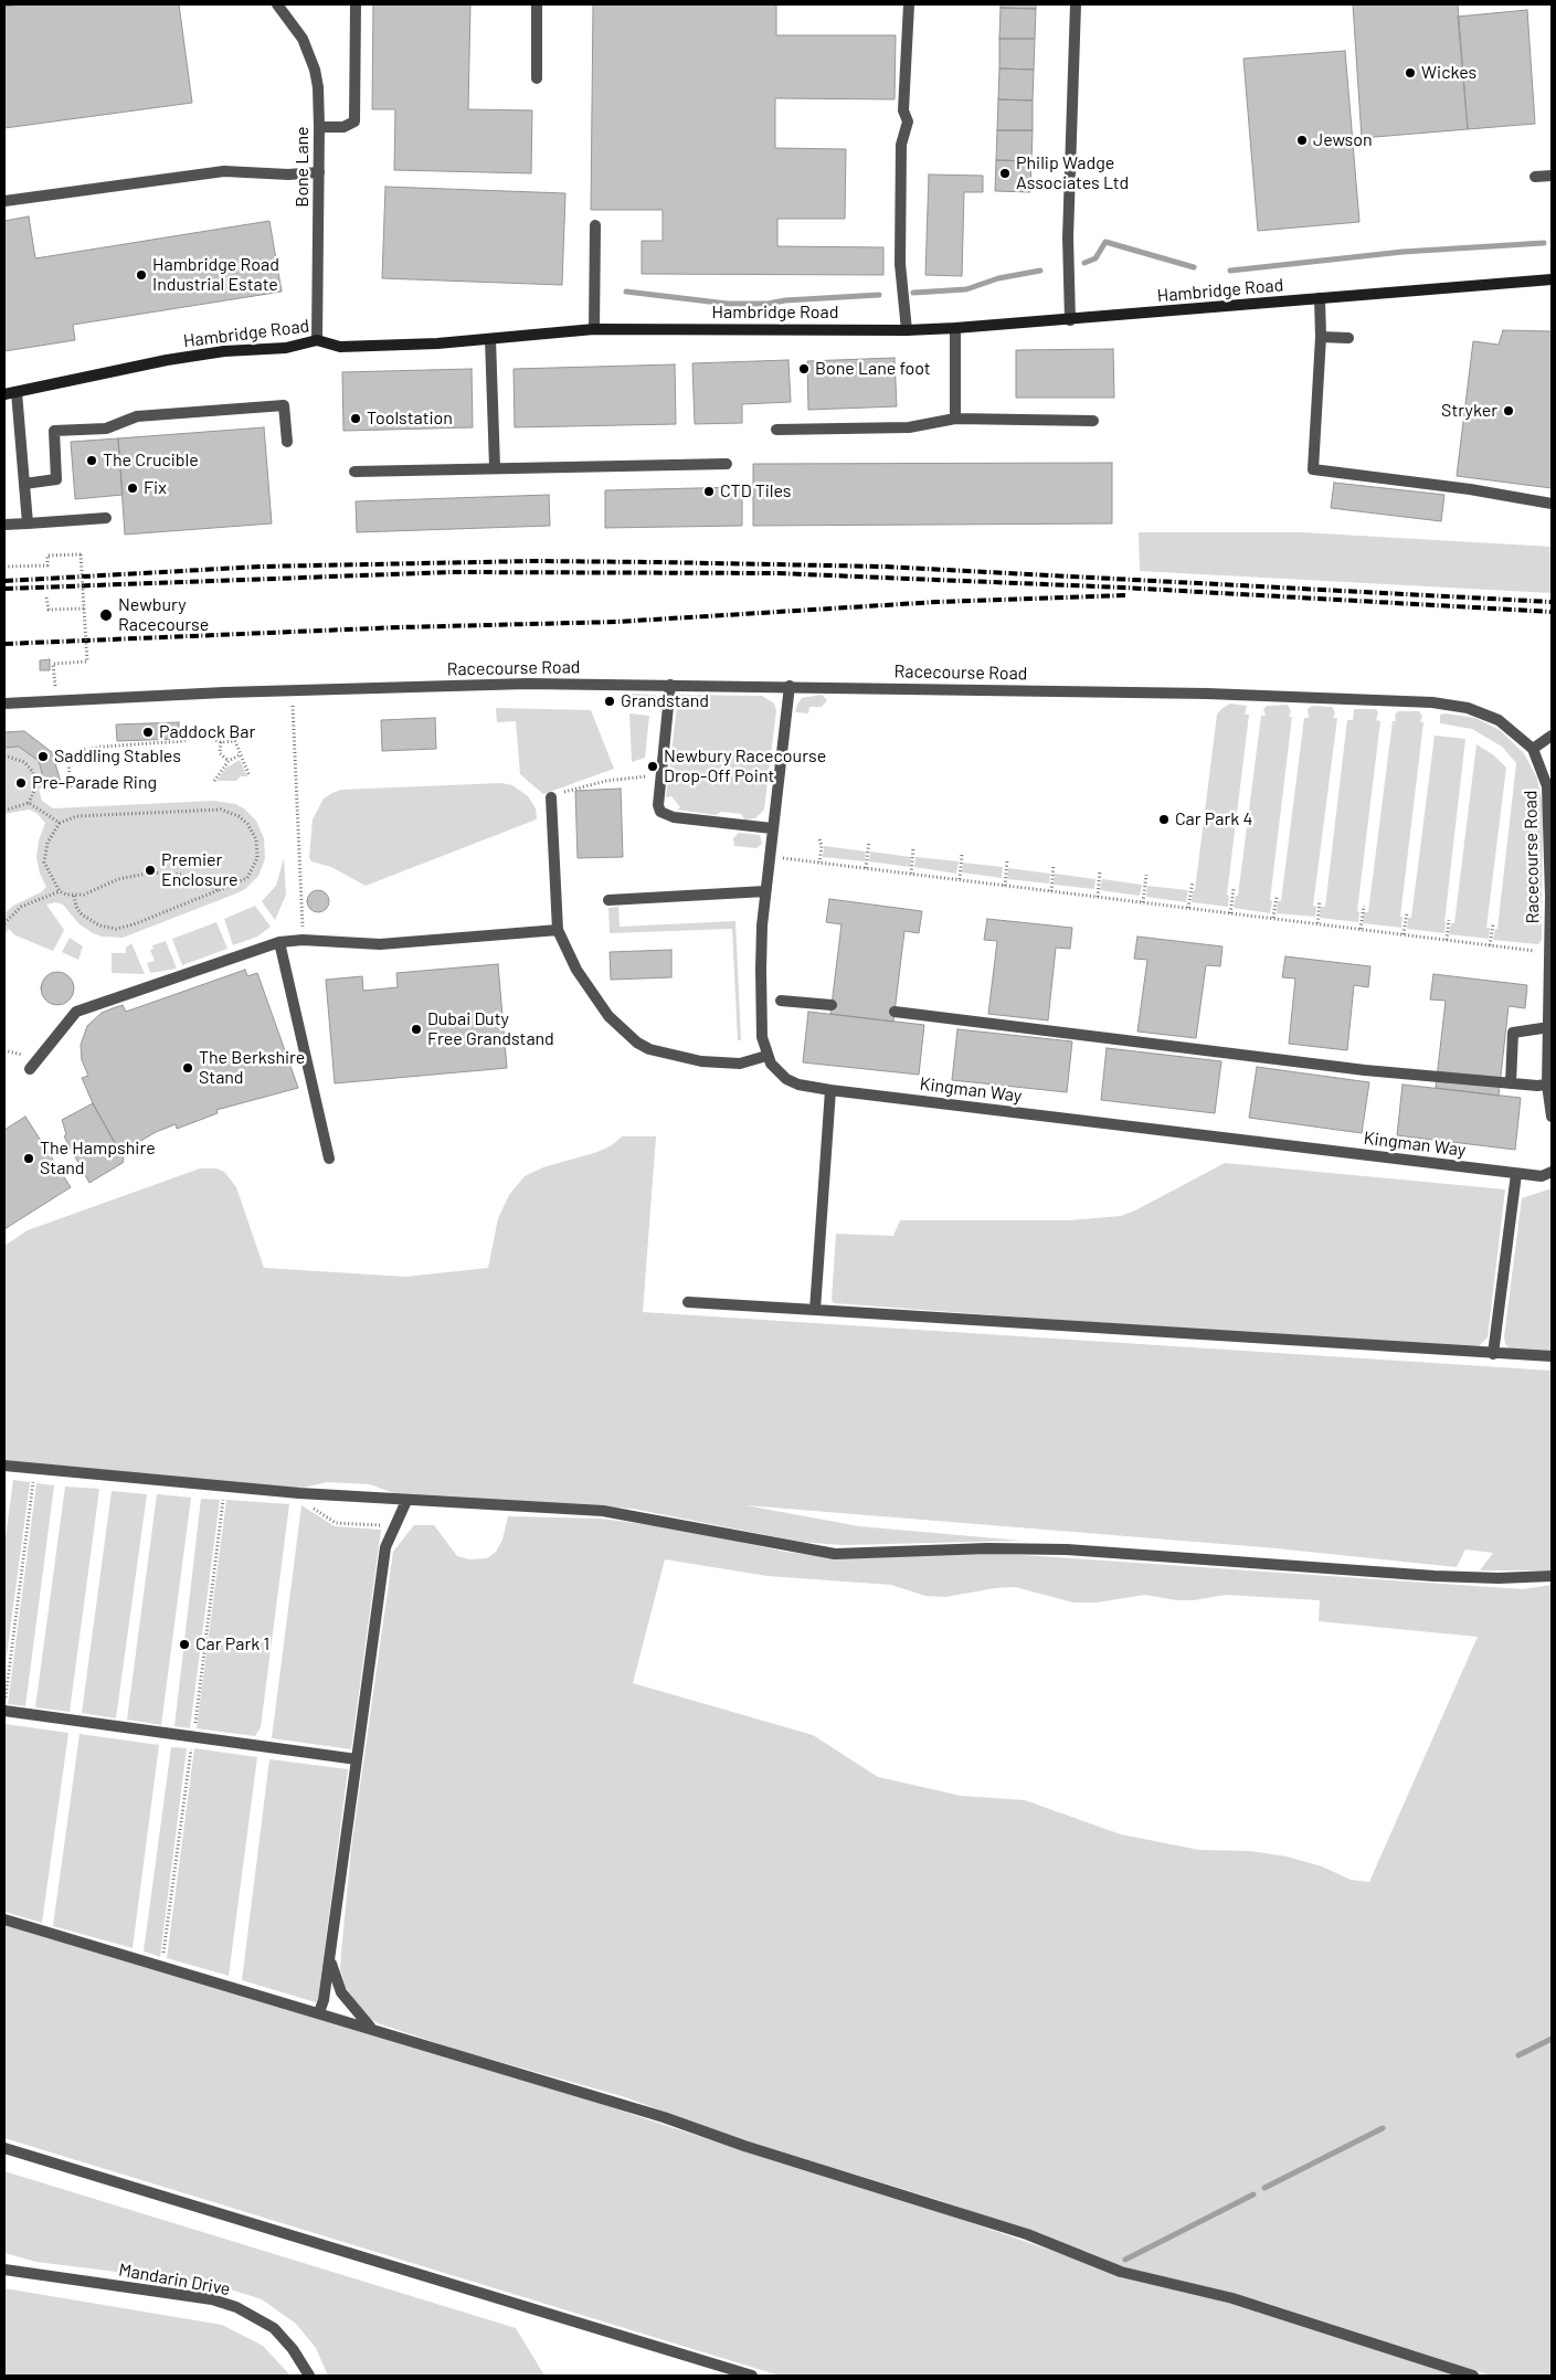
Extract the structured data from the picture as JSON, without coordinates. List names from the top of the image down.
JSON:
{
  "streets": {
    "main road": ["Hambridge Road"],
    "street": [
      "Bone Lane",
      "Racecourse Road",
      "Kingman Way",
      "Mandarin Drive"
    ]
  },
  "crossings": [
    ["Bone Lane", "Hambridge Road"]
  ],
  "places": [
    "Wickes",
    "Jewson",
    "Philip Wadge Associates Ltd",
    "Hambridge Road Industrial Estate",
    "Bone Lane foot",
    "Stryker",
    "Toolstation",
    "The Crucible",
    "Fix",
    "CTD Tiles",
    "Newbury Racecourse",
    "Grandstand",
    "Paddock Bar",
    "Saddling Stables",
    "Newbury Racecourse Drop-Off Point",
    "Pre-Parade Ring",
    "Car Park 4",
    "Premier Enclosure",
    "Dubai Duty Free Grandstand",
    "The Berkshire Stand",
    "The Hampshire Stand",
    "Car Park 1"
  ]
}
